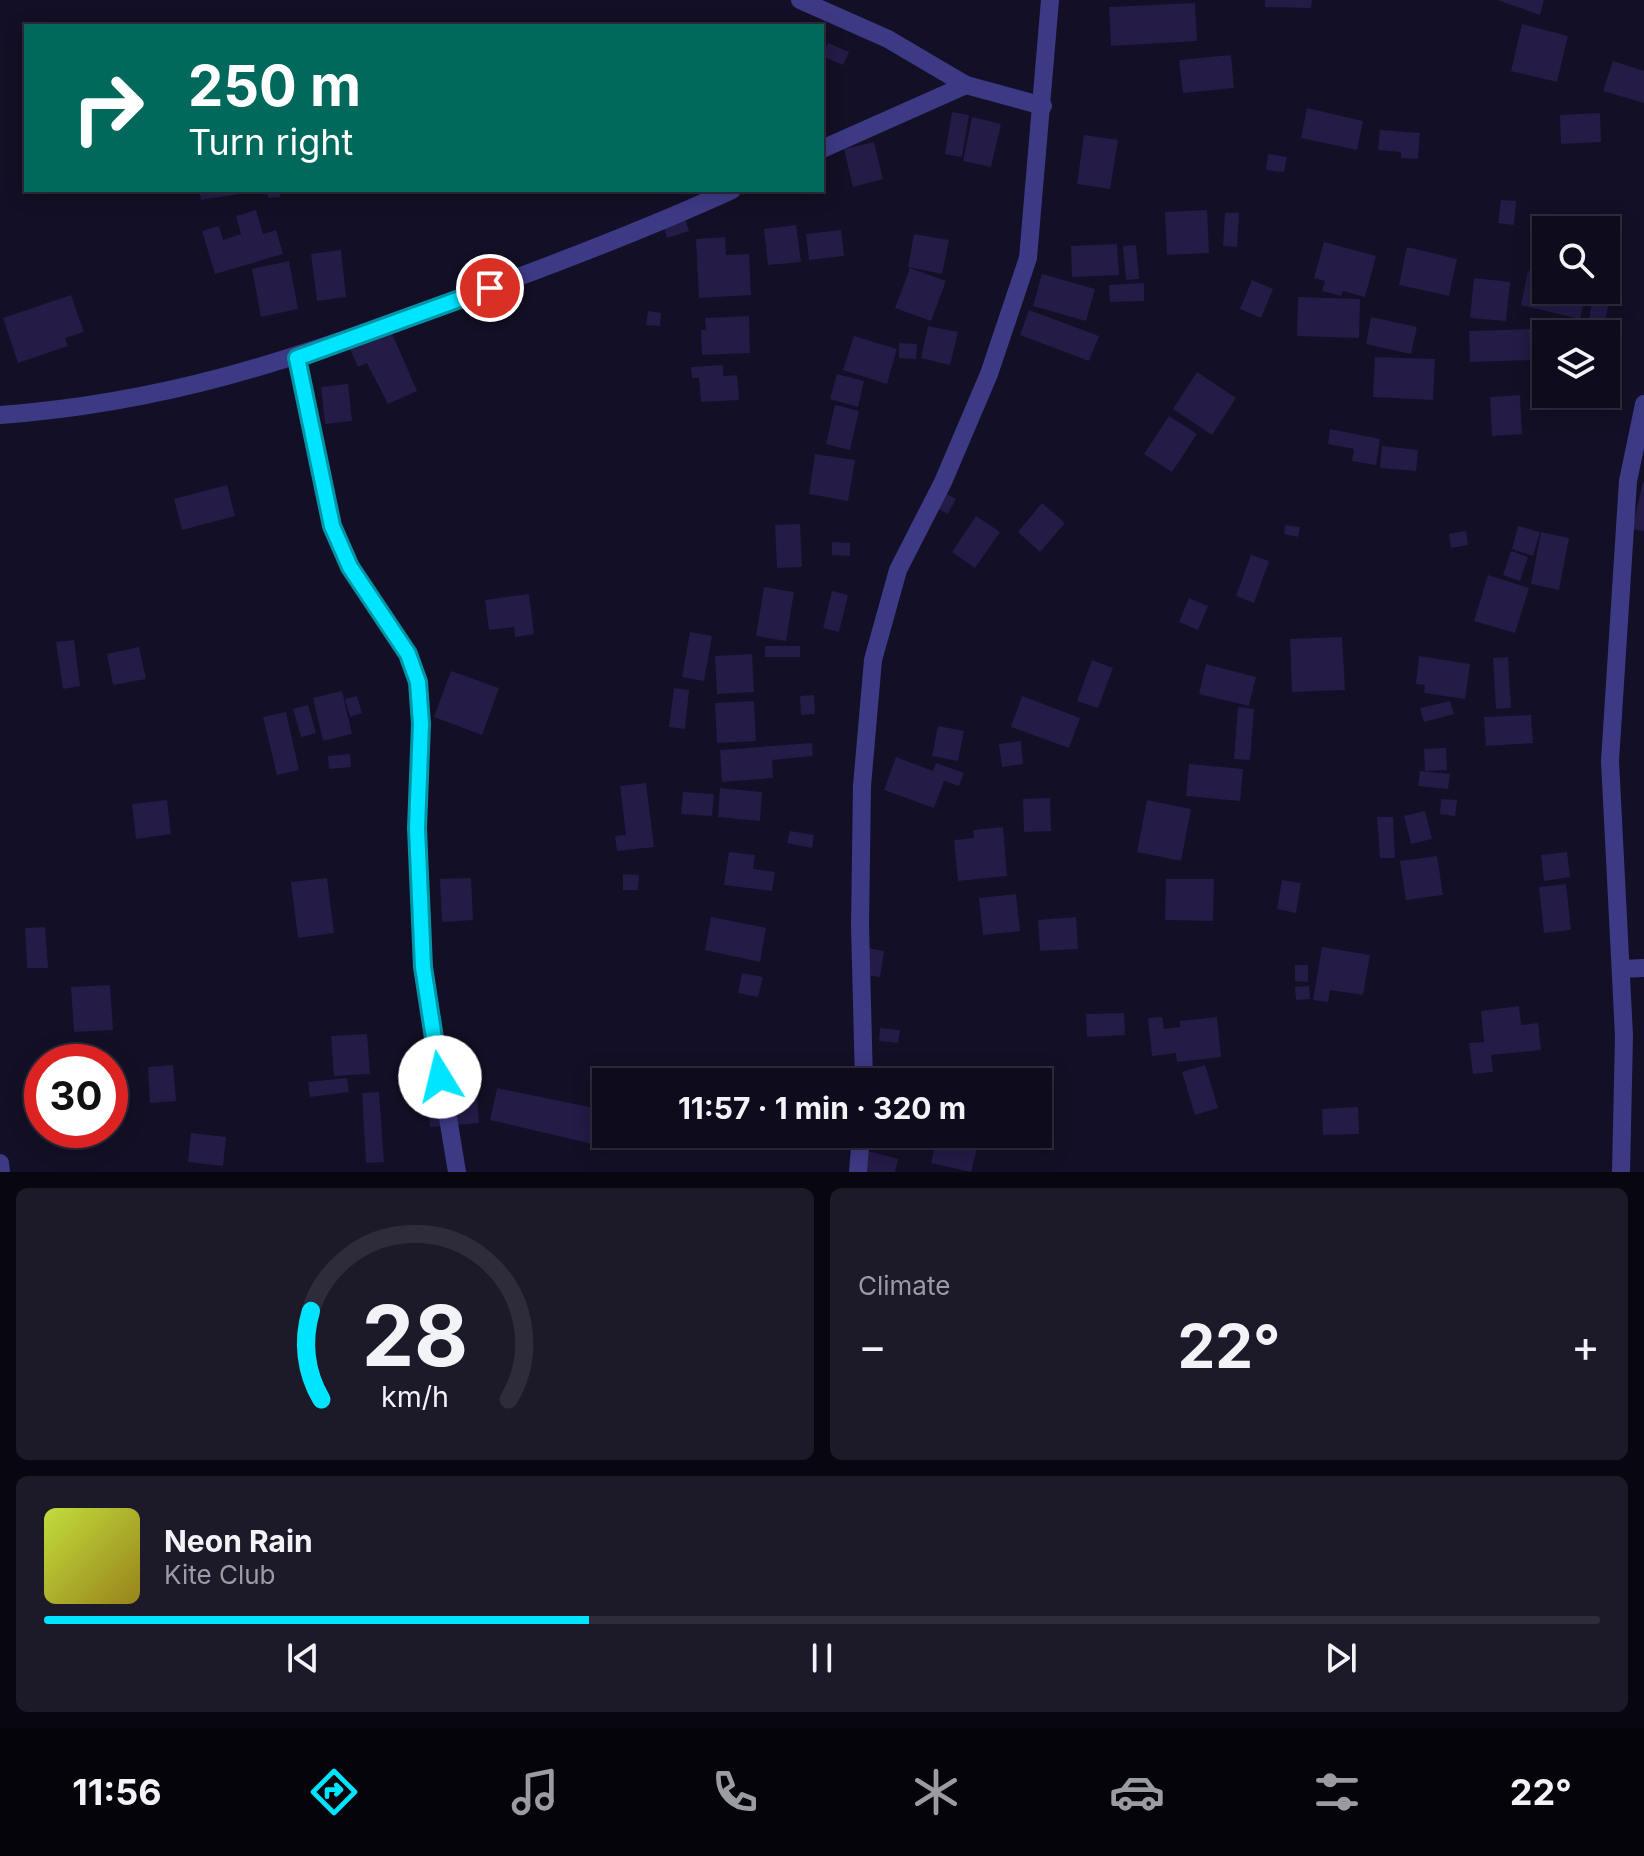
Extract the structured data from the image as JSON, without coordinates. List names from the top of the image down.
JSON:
{
  "page": {
    "turn": ["250 m", "Turn right"],
    "limit": "30",
    "trip": "11:57 · 1 min · 320 m",
    "tile": "Climate",
    "heat": ["−", "22°", "+"],
    "song": ["Neon Rain", "Kite Club"],
    "tabs": ["11:56", "22°"],
    "gauge": ["28", "km/h"]
  }
}
